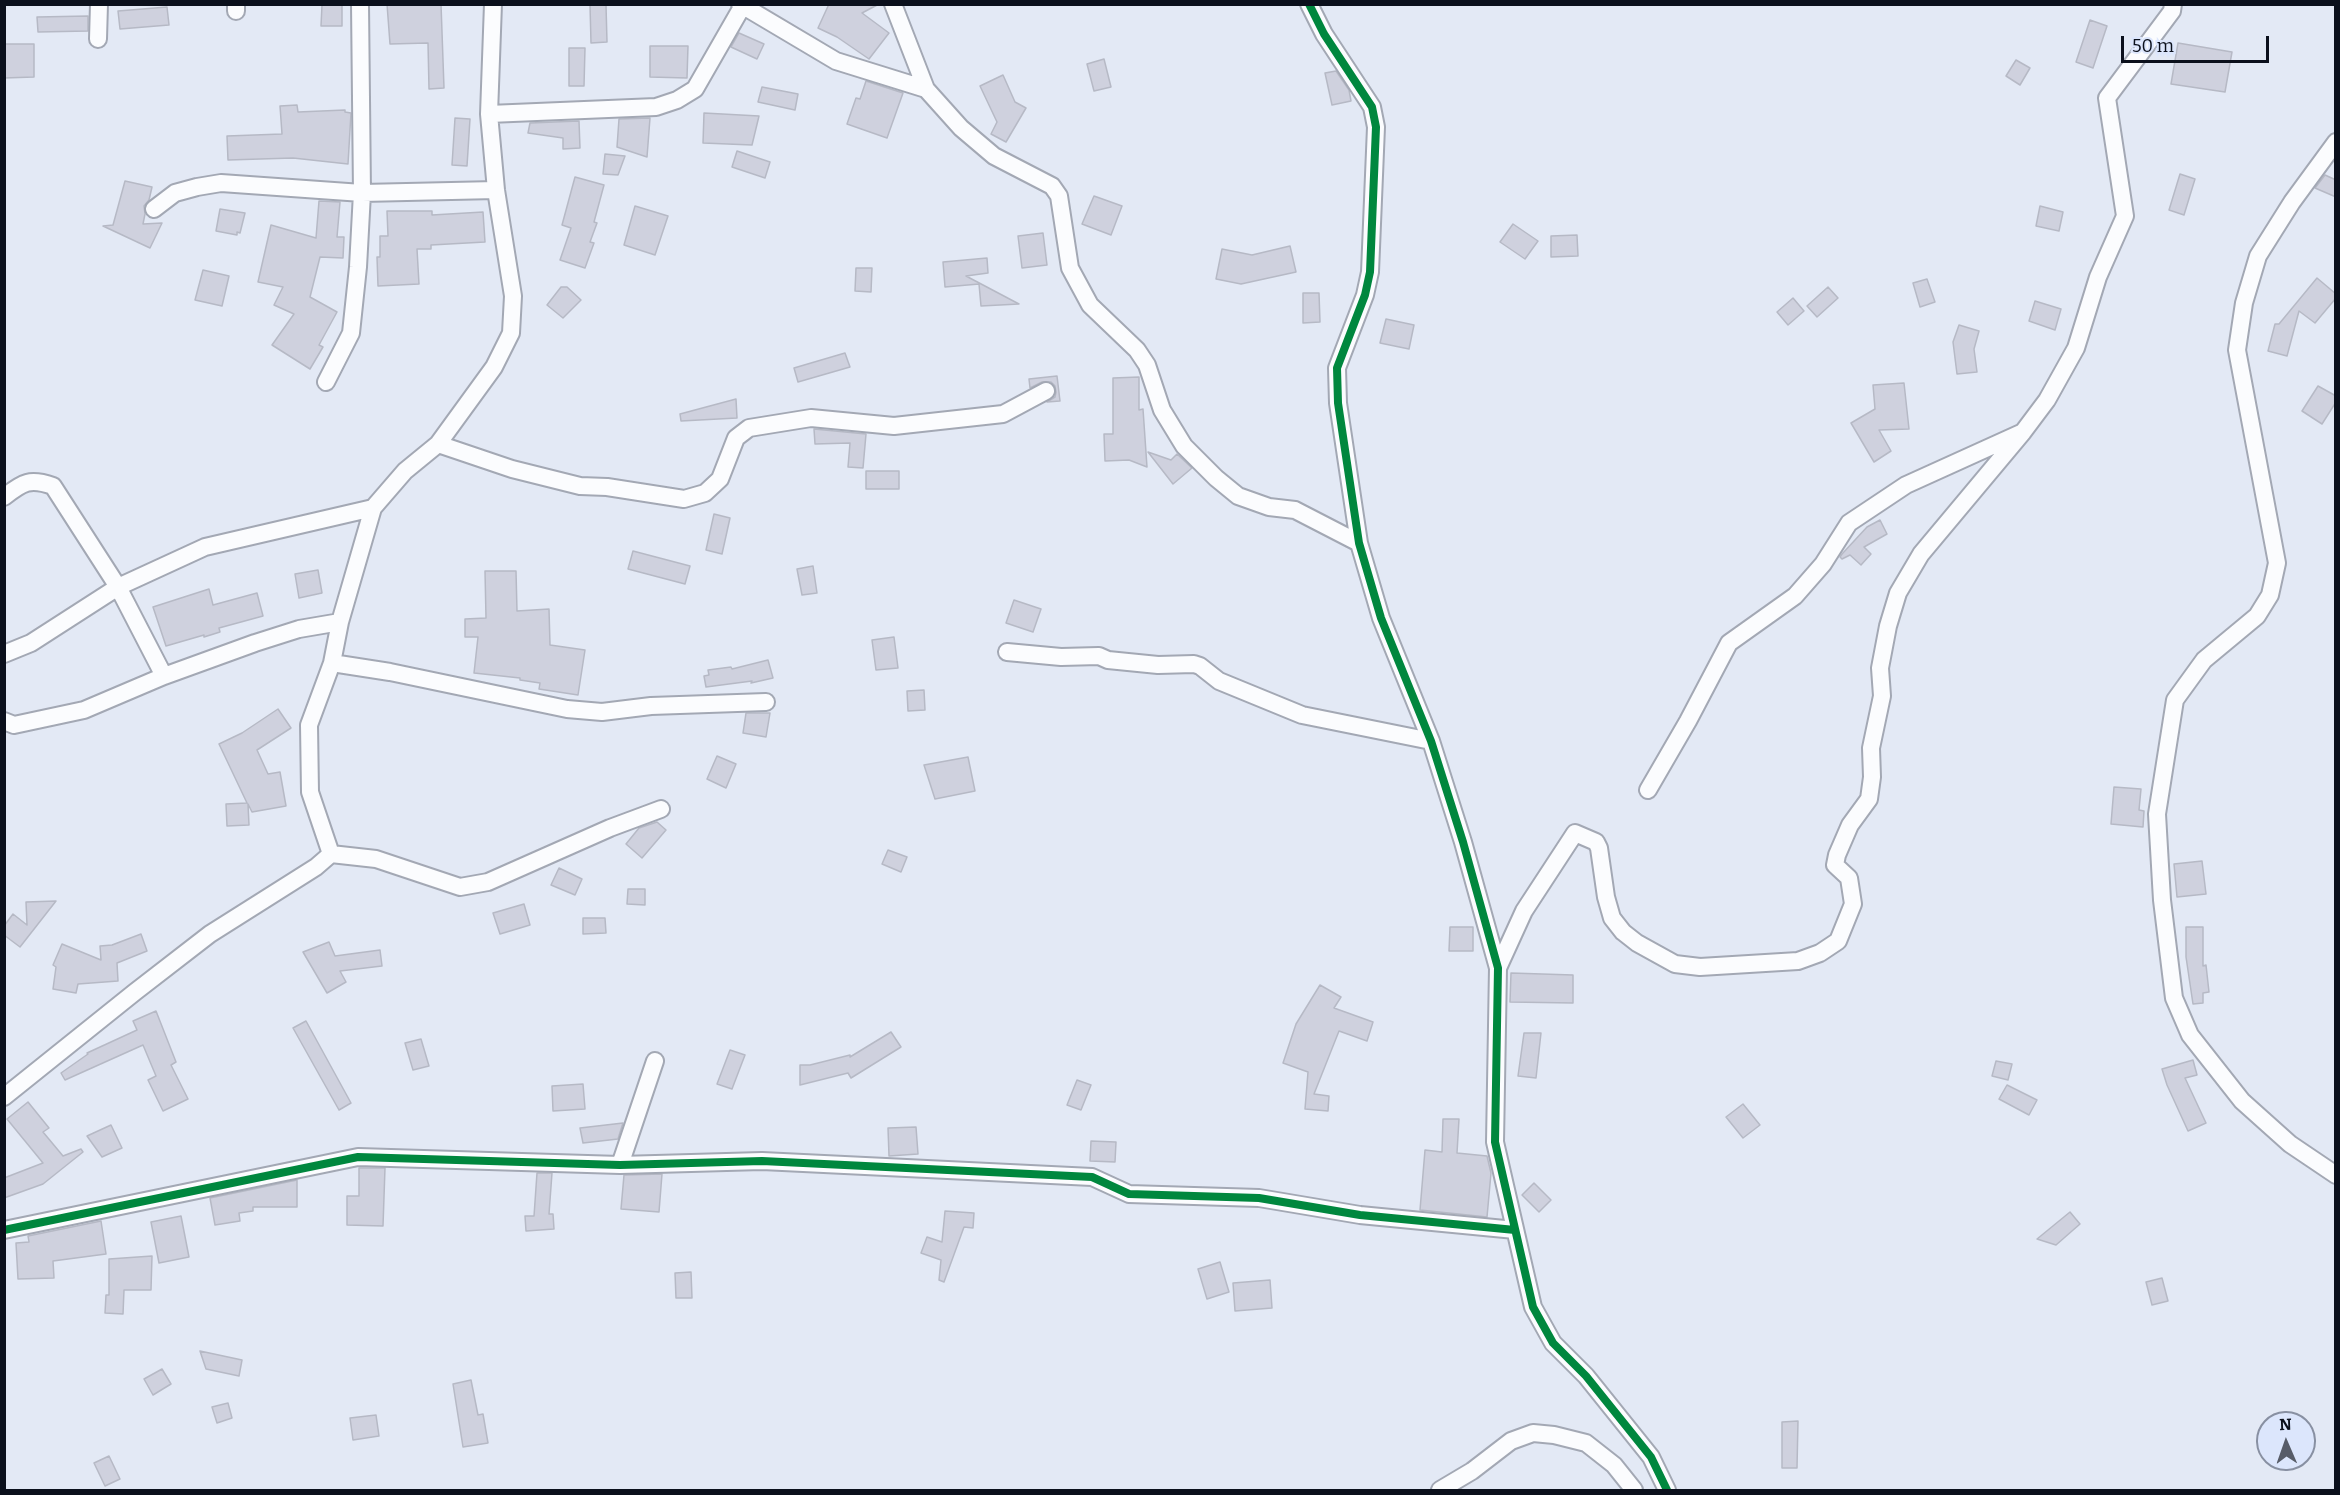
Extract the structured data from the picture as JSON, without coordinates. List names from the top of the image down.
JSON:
{
  "scale_bar": "50 m",
  "north": "top"
}
